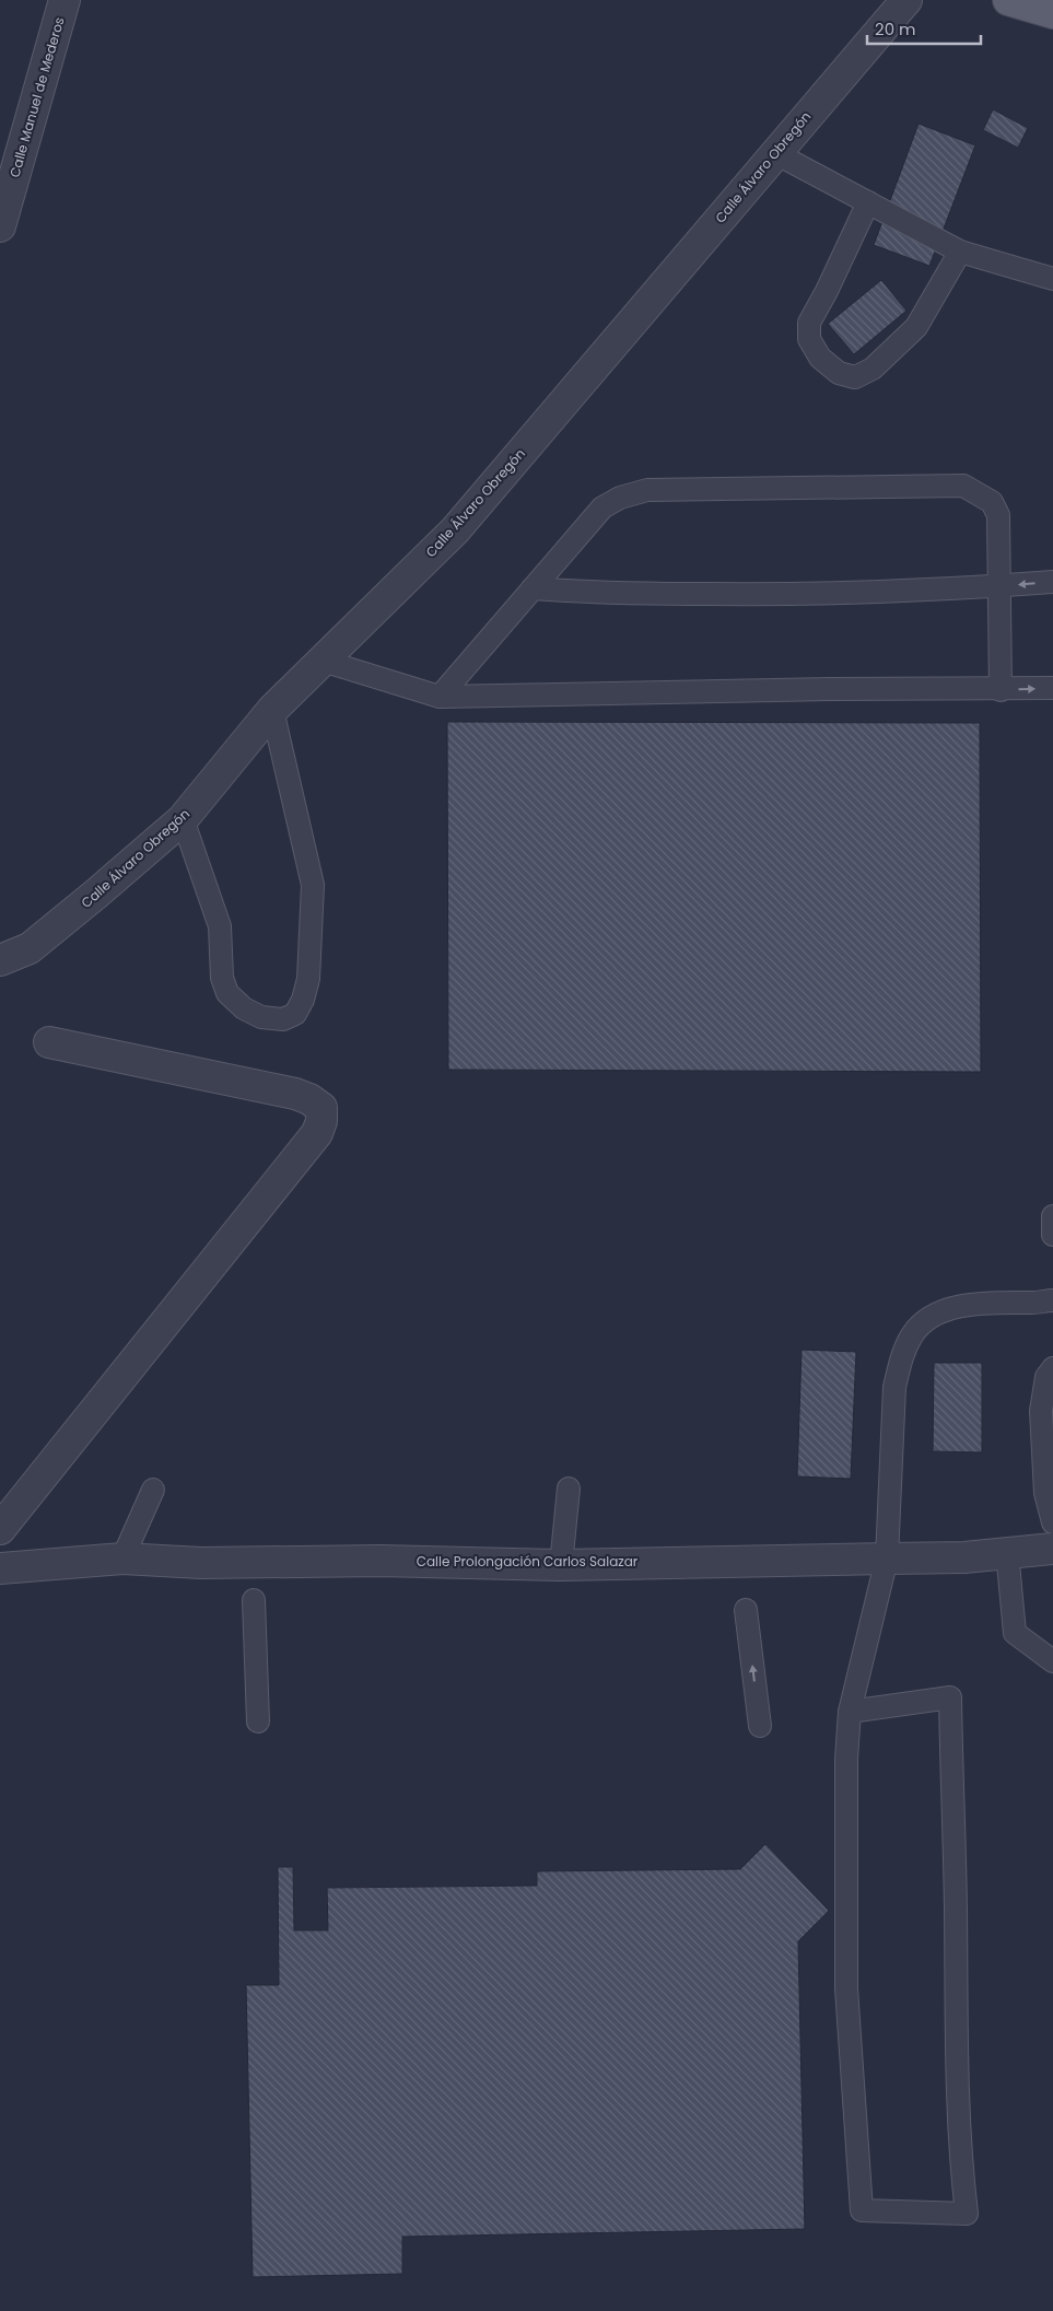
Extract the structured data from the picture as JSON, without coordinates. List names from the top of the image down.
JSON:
{
  "streets": {
    "street": ["Calle Manuel de Mederos", "Calle Álvaro Obregón", "Calle Prolongación Carlos Salazar"]
  },
  "scale_bar": "20 m"
}
